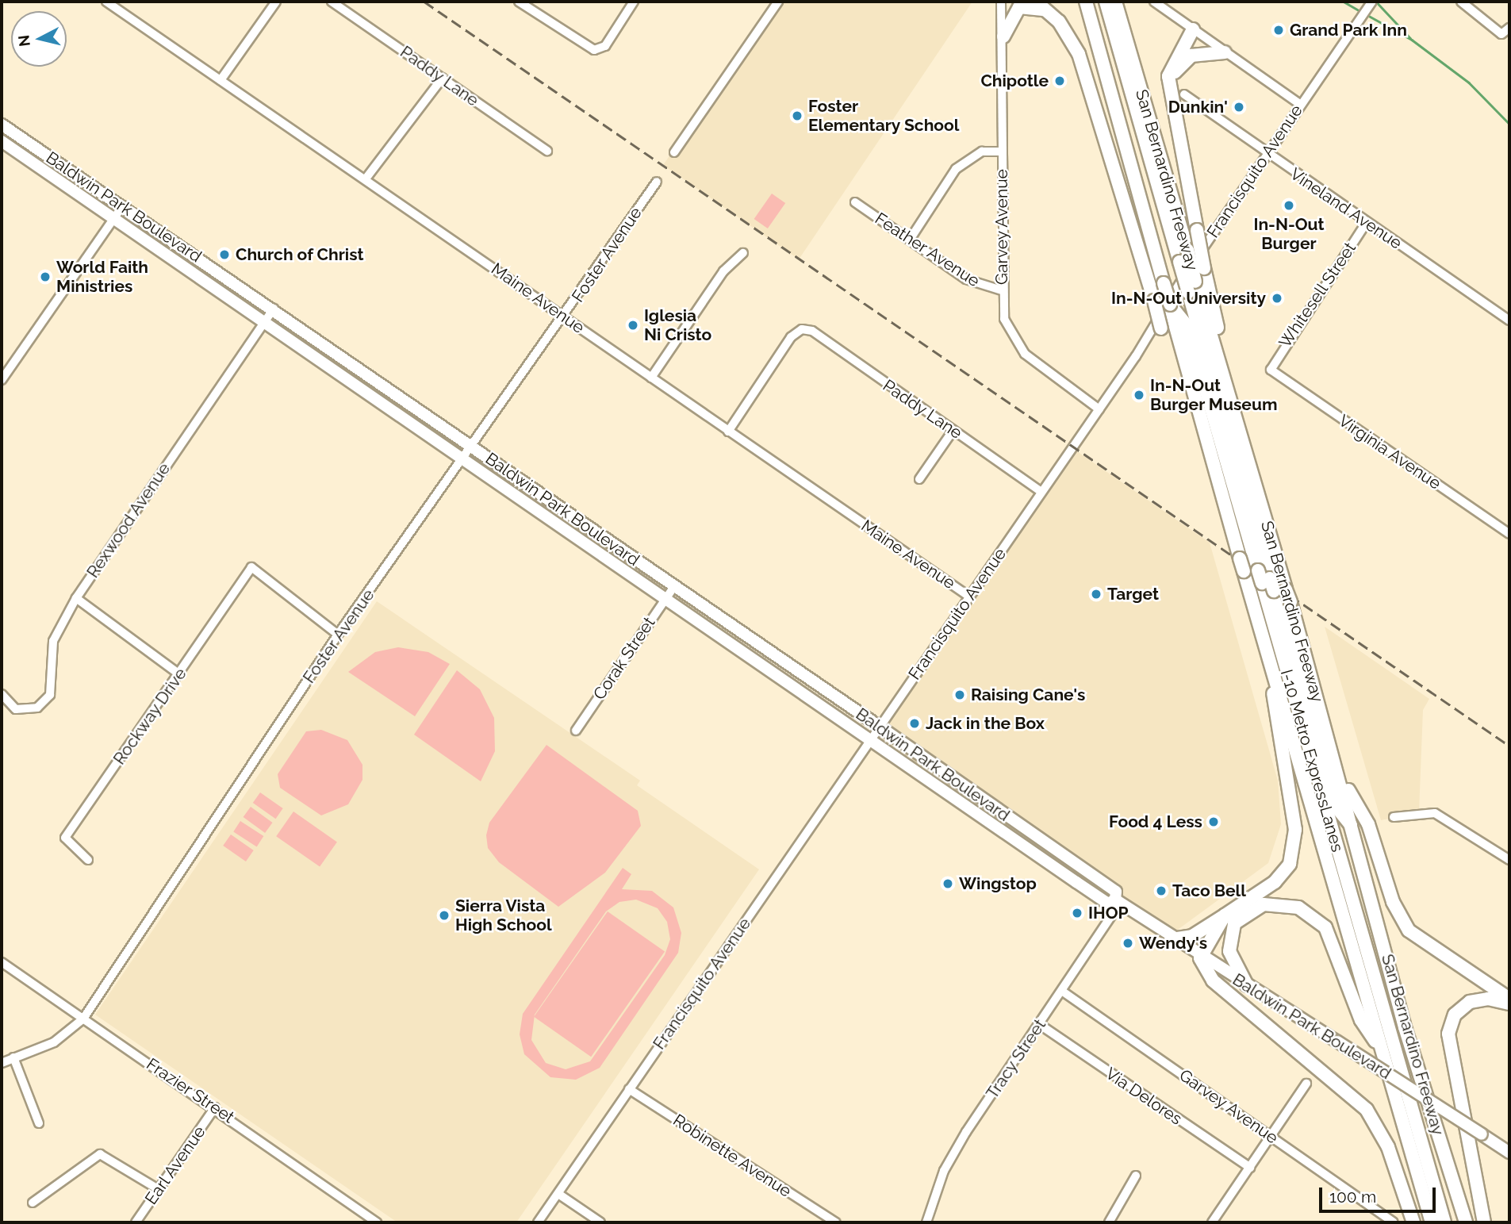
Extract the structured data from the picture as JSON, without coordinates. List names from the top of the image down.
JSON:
{
  "streets": {
    "highway": ["San Bernardino Freeway", "I-10 Metro ExpressLanes"],
    "main road": ["Baldwin Park Boulevard"],
    "street": [
      "Paddy Lane",
      "Francisquito Avenue",
      "Vineland Avenue",
      "Garvey Avenue",
      "Feather Avenue",
      "Foster Avenue",
      "Whitesell Street",
      "Maine Avenue",
      "Virginia Avenue",
      "Rexwood Avenue",
      "Corak Street",
      "Rockway Drive",
      "Tracy Street",
      "Frazier Street",
      "Via Delores",
      "Robinette Avenue",
      "Earl Avenue"
    ]
  },
  "crossings": [
    ["Paddy Lane", "Francisquito Avenue"],
    ["Paddy Lane", "Maine Avenue"],
    ["Francisquito Avenue", "Baldwin Park Boulevard"],
    ["Francisquito Avenue", "Vineland Avenue"],
    ["Francisquito Avenue", "Garvey Avenue"],
    ["Francisquito Avenue", "Maine Avenue"],
    ["Francisquito Avenue", "Robinette Avenue"],
    ["San Bernardino Freeway", "I-10 Metro ExpressLanes"],
    ["Baldwin Park Boulevard", "Foster Avenue"],
    ["Baldwin Park Boulevard", "Rexwood Avenue"],
    ["Baldwin Park Boulevard", "Corak Street"],
    ["Baldwin Park Boulevard", "Tracy Street"],
    ["Vineland Avenue", "Whitesell Street"],
    ["Garvey Avenue", "Feather Avenue"],
    ["Garvey Avenue", "Tracy Street"],
    ["Foster Avenue", "Maine Avenue"],
    ["Foster Avenue", "Rockway Drive"],
    ["Foster Avenue", "Frazier Street"],
    ["Whitesell Street", "Virginia Avenue"],
    ["Tracy Street", "Via Delores"],
    ["Frazier Street", "Earl Avenue"]
  ],
  "places": [
    "Grand Park Inn",
    "Chipotle",
    "Dunkin'",
    "Foster Elementary School",
    "In-N-Out Burger",
    "Church of Christ",
    "World Faith Ministries",
    "In-N-Out University",
    "Iglesia Ni Cristo",
    "In-N-Out Burger Museum",
    "Target",
    "Raising Cane's",
    "Jack in the Box",
    "Food 4 Less",
    "Wingstop",
    "Taco Bell",
    "IHOP",
    "Sierra Vista High School",
    "Wendy's"
  ],
  "scale_bar": "100 m",
  "north": "left"
}
